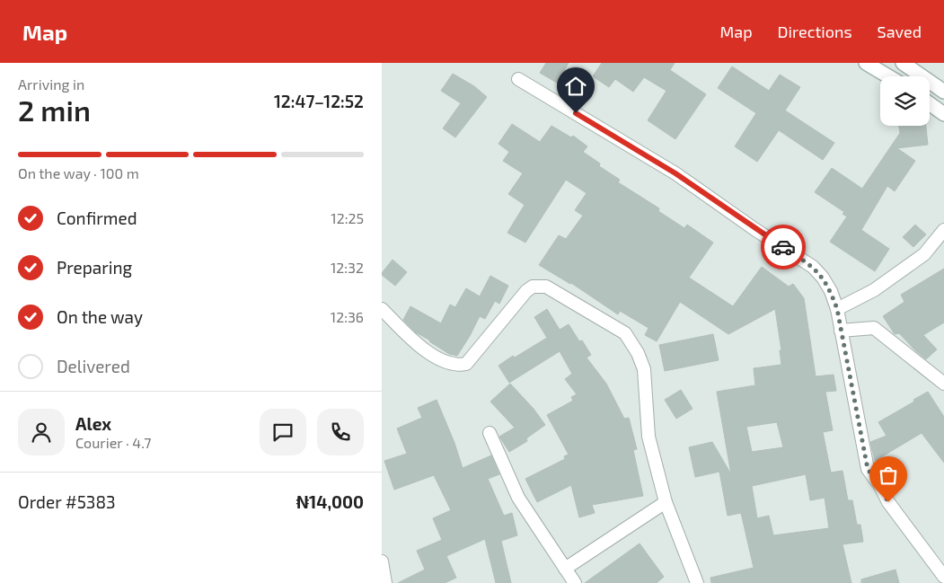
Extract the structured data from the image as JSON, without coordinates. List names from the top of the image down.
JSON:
{
  "page": {
    "header": "Map",
    "nav": ["Map", "Directions", "Saved"],
    "heading": ["2 min", "Arriving in", "12:47–12:52"],
    "panel": [
      "Alex",
      "Courier · 4.7",
      "Order #5383",
      "₦14,000"
    ],
    "bar": "On the way · 100 m",
    "list": [
      ["Confirmed", "12:25"],
      ["Preparing", "12:32"],
      ["On the way", "12:36"],
      "Delivered"
    ]
  }
}
